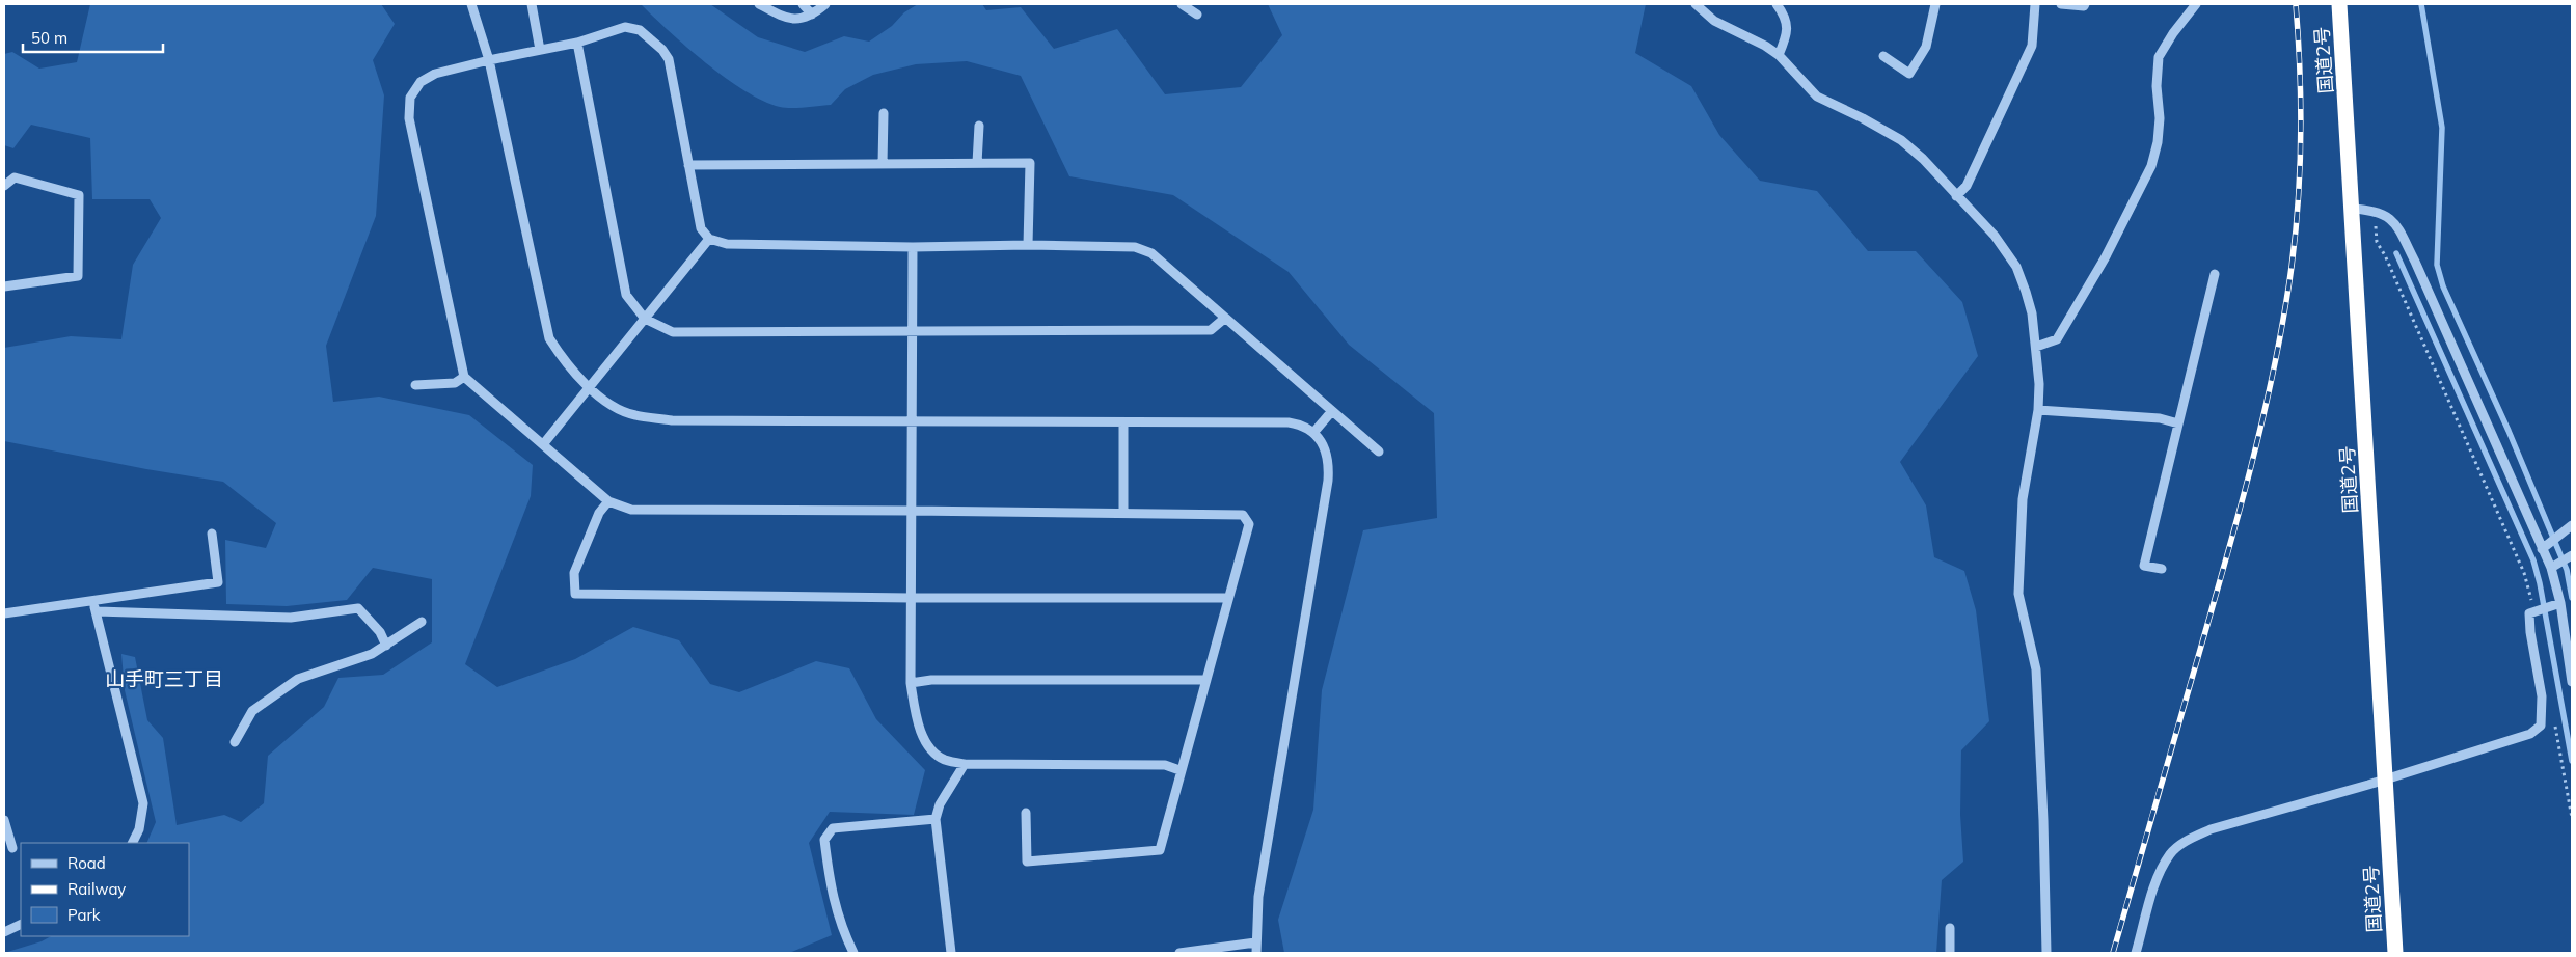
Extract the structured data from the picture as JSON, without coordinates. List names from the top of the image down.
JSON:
{
  "streets": {
    "highway": ["国道2号"]
  },
  "districts": ["山手町三丁目"],
  "legend": ["Road", "Railway", "Park"],
  "scale_bar": "50 m"
}
